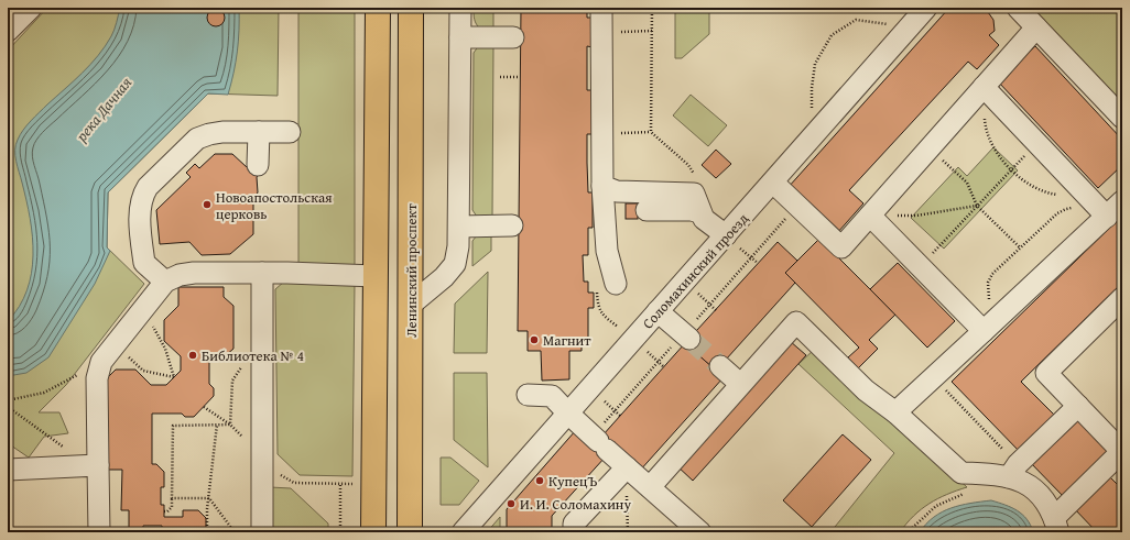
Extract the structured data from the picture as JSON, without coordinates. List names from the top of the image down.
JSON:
{
  "streets": {
    "main road": ["Ленинский проспект"],
    "street": ["Соломахинский проезд"]
  },
  "water": ["река Дачная"],
  "places": [
    "Новоапостольская церковь",
    "Магнит",
    "Библиотека № 4",
    "КупецЪ",
    "И. И. Соломахину"
  ]
}
